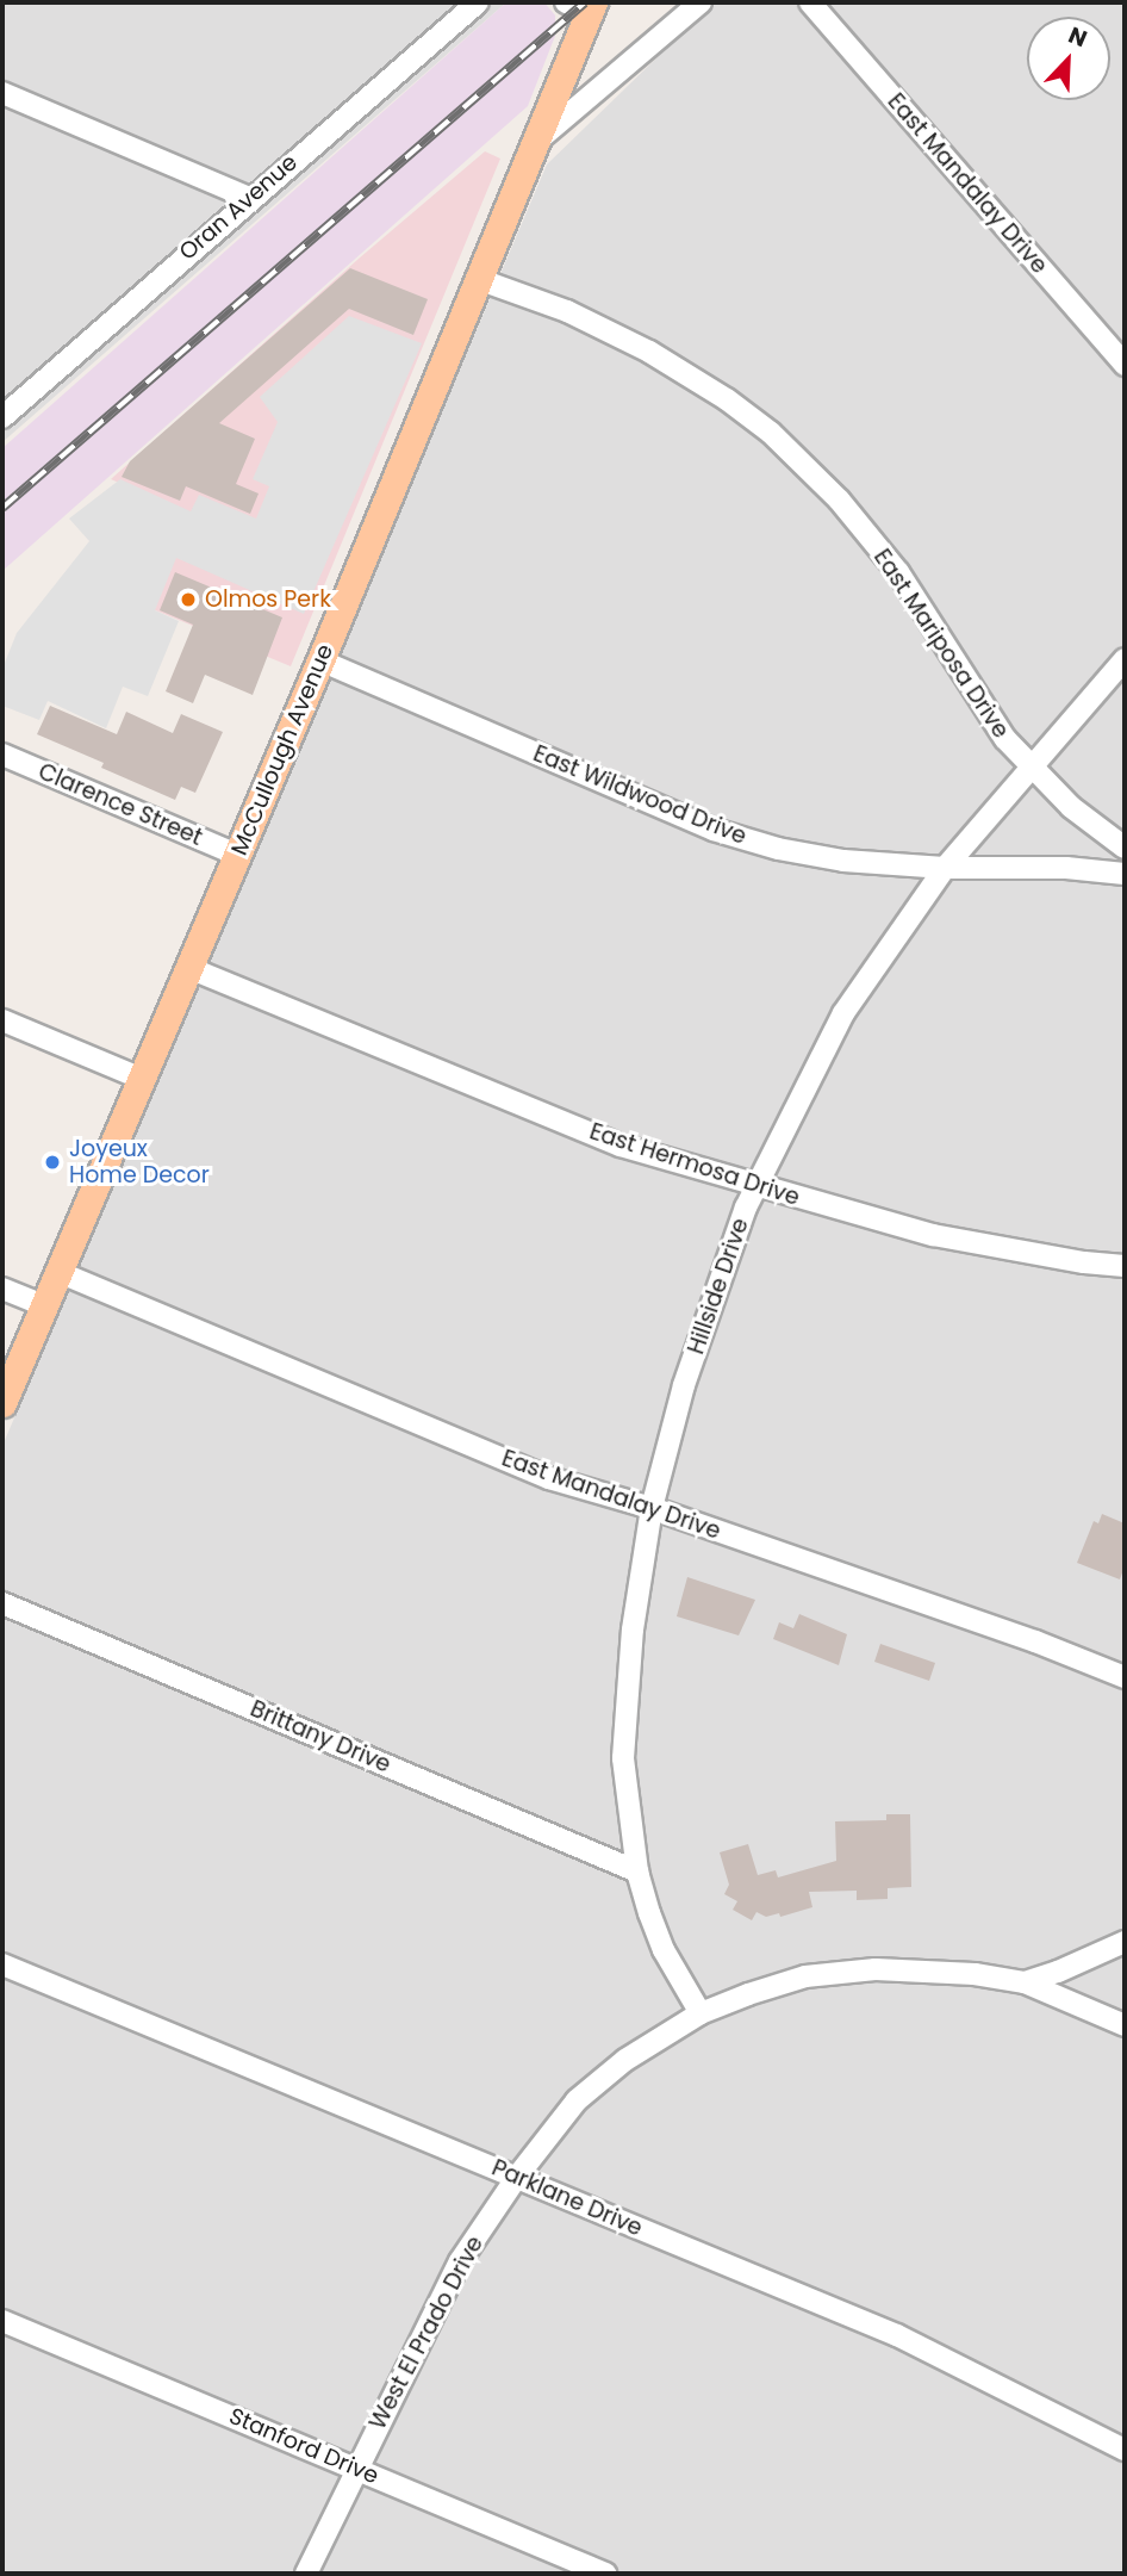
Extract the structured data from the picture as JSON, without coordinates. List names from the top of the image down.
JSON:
{
  "streets": {
    "main road": ["McCullough Avenue"],
    "street": [
      "East Mandalay Drive",
      "Oran Avenue",
      "East Mariposa Drive",
      "East Wildwood Drive",
      "Clarence Street",
      "East Hermosa Drive",
      "Hillside Drive",
      "Brittany Drive",
      "Parklane Drive",
      "West El Prado Drive",
      "Stanford Drive"
    ]
  },
  "crossings": [
    ["East Mandalay Drive", "McCullough Avenue"],
    ["East Mandalay Drive", "Hillside Drive"],
    ["East Mariposa Drive", "McCullough Avenue"],
    ["East Mariposa Drive", "Hillside Drive"],
    ["McCullough Avenue", "East Wildwood Drive"],
    ["McCullough Avenue", "Clarence Street"],
    ["McCullough Avenue", "East Hermosa Drive"],
    ["East Wildwood Drive", "Hillside Drive"],
    ["East Hermosa Drive", "Hillside Drive"],
    ["Hillside Drive", "Brittany Drive"],
    ["Hillside Drive", "West El Prado Drive"],
    ["Parklane Drive", "West El Prado Drive"],
    ["West El Prado Drive", "Stanford Drive"]
  ],
  "places": ["Olmos Perk", "Joyeux Home Decor"],
  "north": "top right"
}
